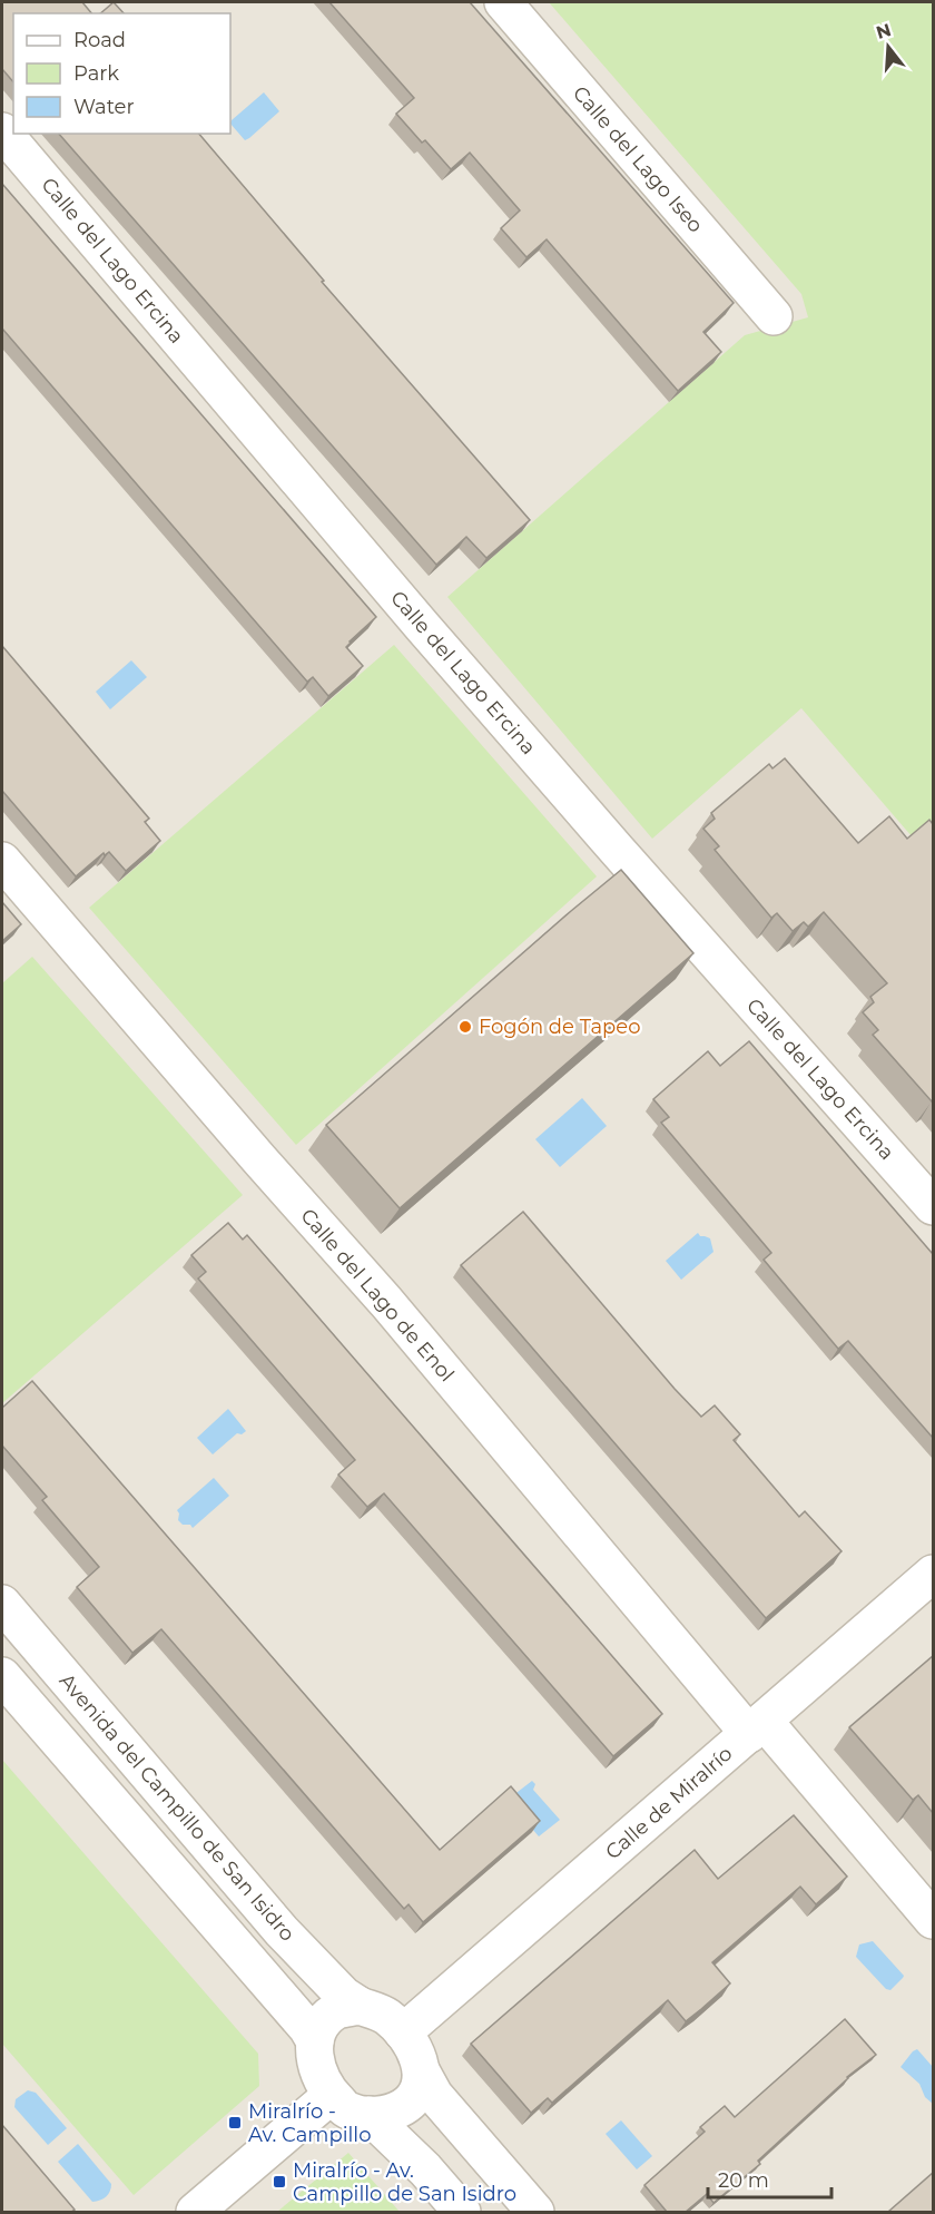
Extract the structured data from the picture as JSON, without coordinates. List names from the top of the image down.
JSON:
{
  "streets": {
    "street": [
      "Calle del Lago Iseo",
      "Calle del Lago Ercina",
      "Calle del Lago de Enol",
      "Calle de Miralrío",
      "Avenida del Campillo de San Isidro"
    ]
  },
  "crossings": [
    ["Calle del Lago de Enol", "Calle de Miralrío"],
    ["Calle de Miralrío", "Avenida del Campillo de San Isidro"]
  ],
  "places": {
    "other": ["Fogón de Tapeo"],
    "transit": ["Miralrío - Av. Campillo", "Miralrío - Av. Campillo de San Isidro"]
  },
  "legend": ["Road", "Park", "Water"],
  "scale_bar": "20 m",
  "north": "top"
}
